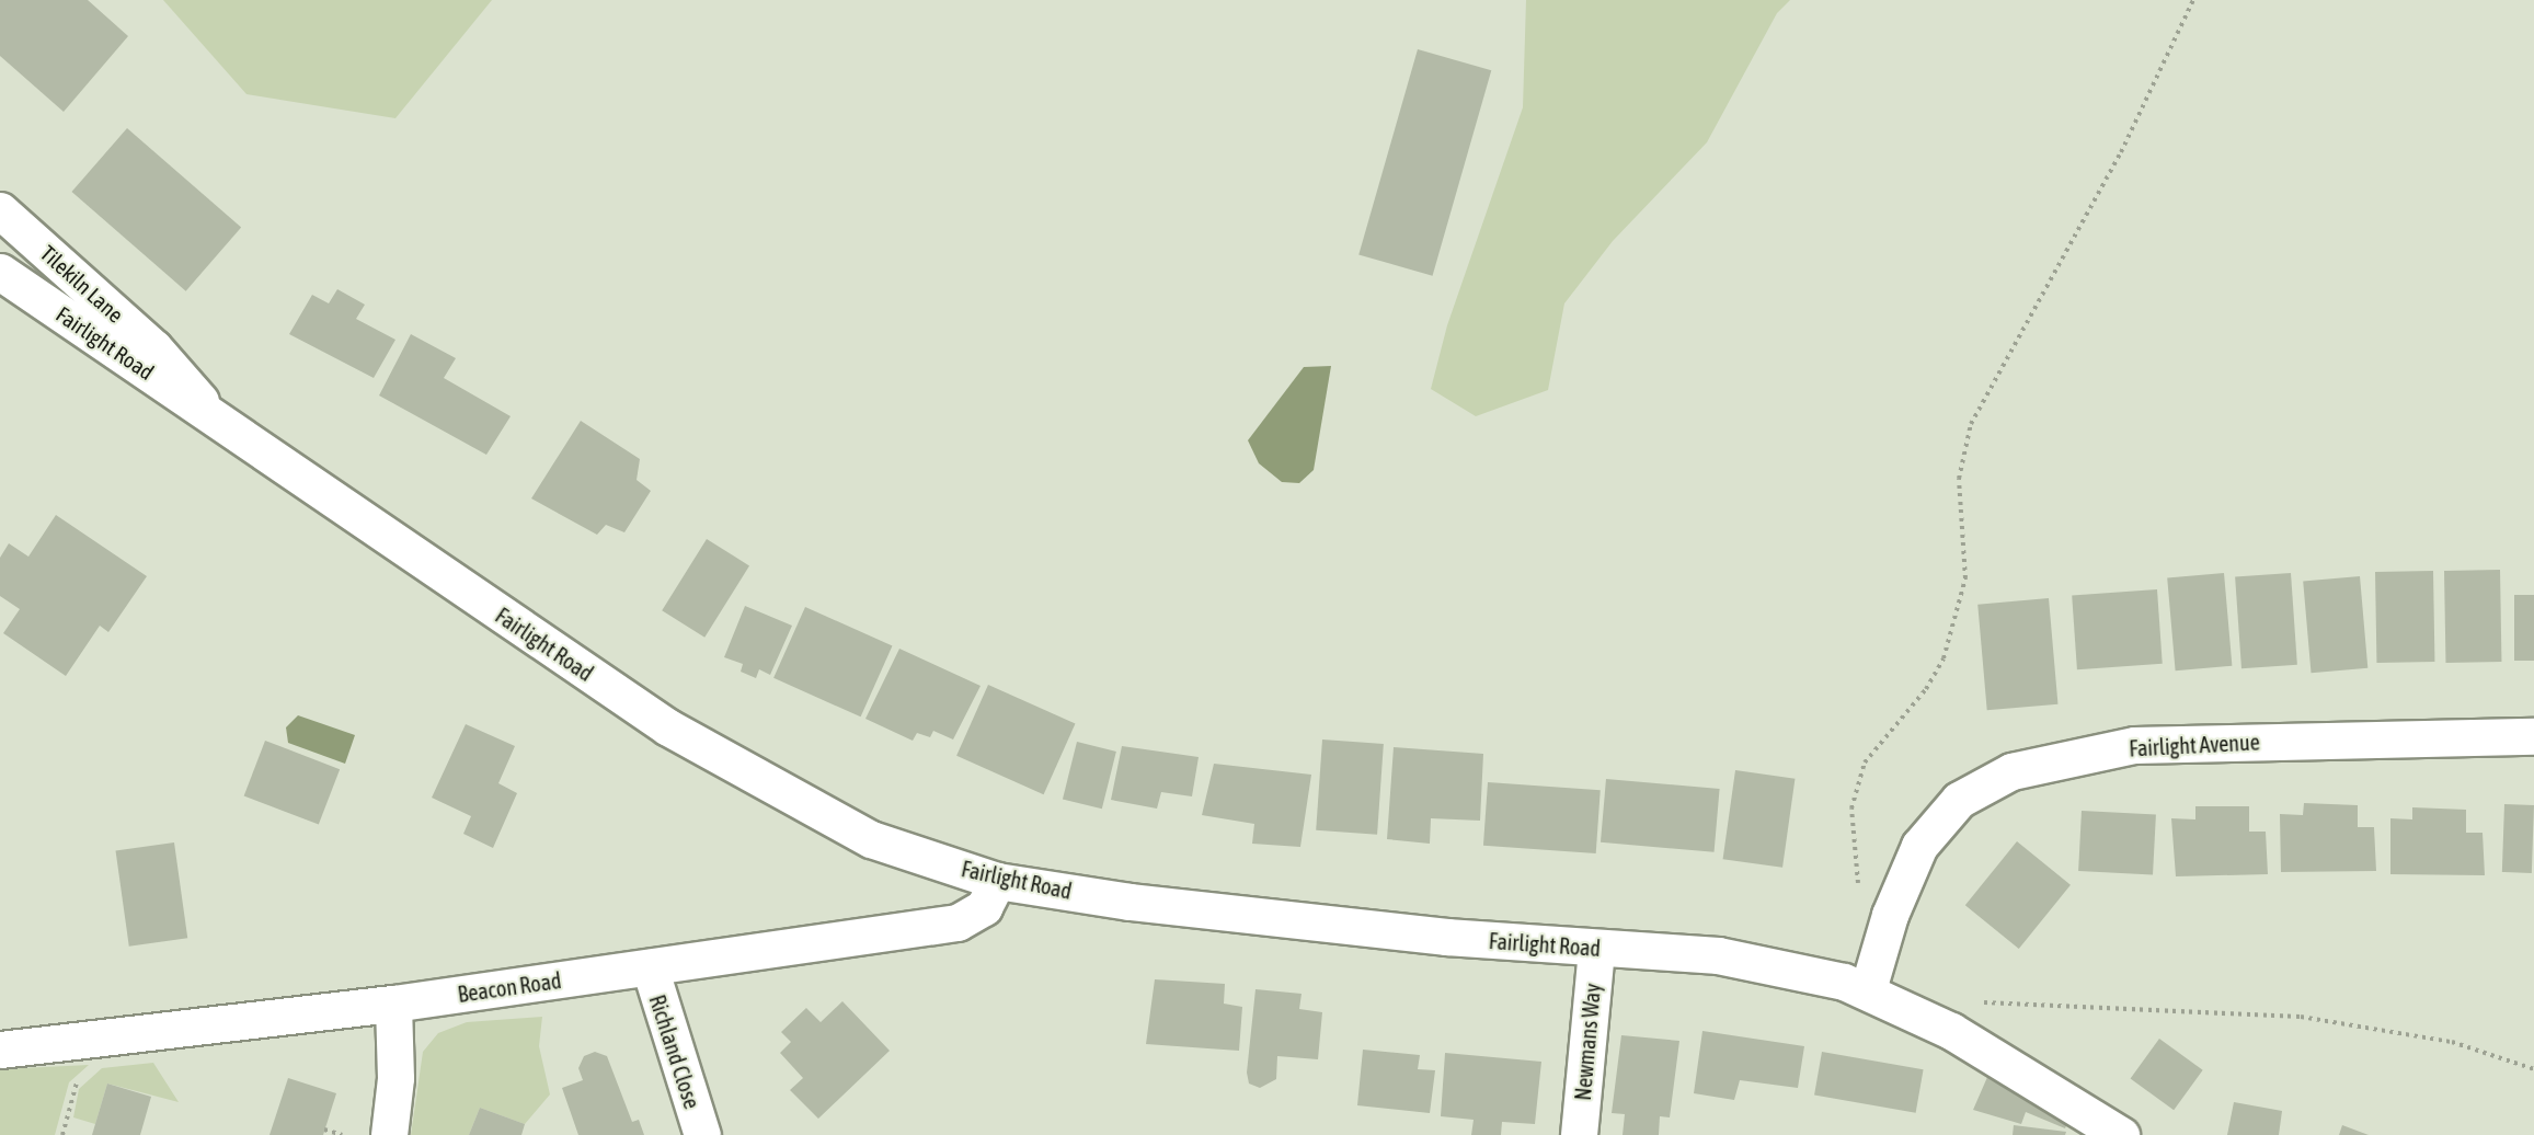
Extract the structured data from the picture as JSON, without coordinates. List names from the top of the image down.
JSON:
{
  "streets": {
    "street": [
      "Tilekiln Lane",
      "Fairlight Road",
      "Fairlight Avenue",
      "Beacon Road",
      "Newmans Way",
      "Richland Close"
    ]
  },
  "crossings": [
    ["Tilekiln Lane", "Fairlight Road"],
    ["Fairlight Road", "Fairlight Avenue"],
    ["Fairlight Road", "Beacon Road"],
    ["Fairlight Road", "Newmans Way"],
    ["Beacon Road", "Richland Close"]
  ]
}
